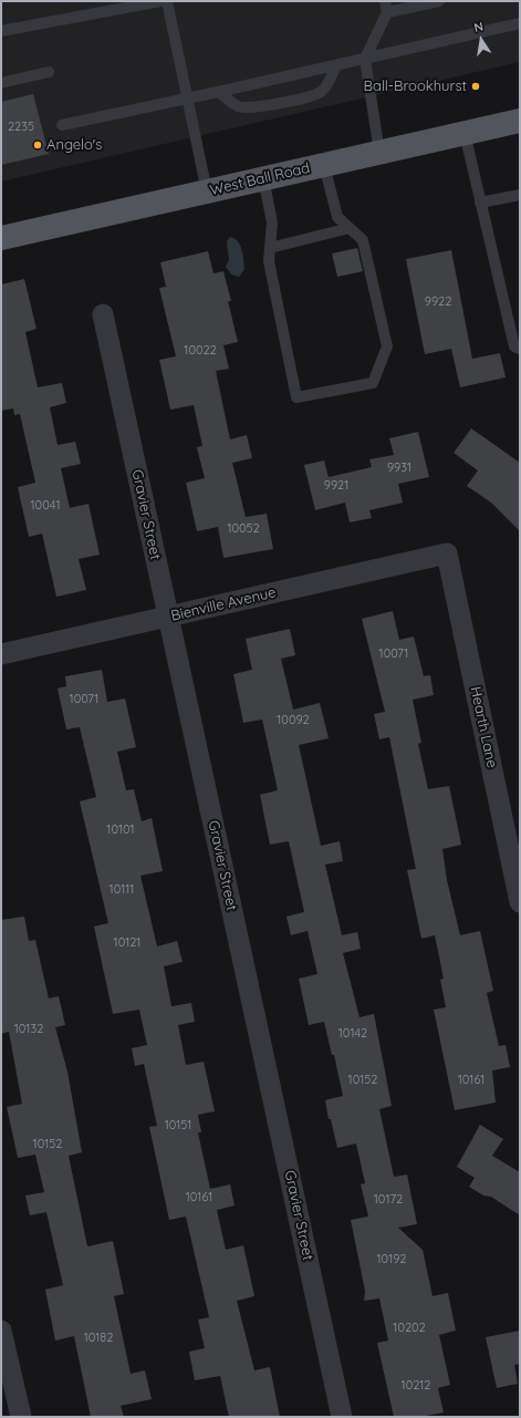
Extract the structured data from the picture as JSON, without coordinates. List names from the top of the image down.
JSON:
{
  "streets": {
    "main road": ["West Ball Road"],
    "street": ["Gravier Street", "Bienville Avenue", "Hearth Lane"]
  },
  "crossings": [
    ["Gravier Street", "Bienville Avenue"],
    ["Bienville Avenue", "Hearth Lane"]
  ],
  "places": ["Ball-Brookhurst", "Angelo's"],
  "house_numbers": [
    "2235",
    "9922",
    "10022",
    "9931",
    "9921",
    "10041",
    "10052",
    "10071",
    "10071",
    "10092",
    "10101",
    "10111",
    "10121",
    "10132",
    "10142",
    "10152",
    "10161",
    "10151",
    "10152",
    "10161",
    "10172",
    "10192",
    "10202",
    "10182",
    "10212"
  ],
  "north": "top"
}
